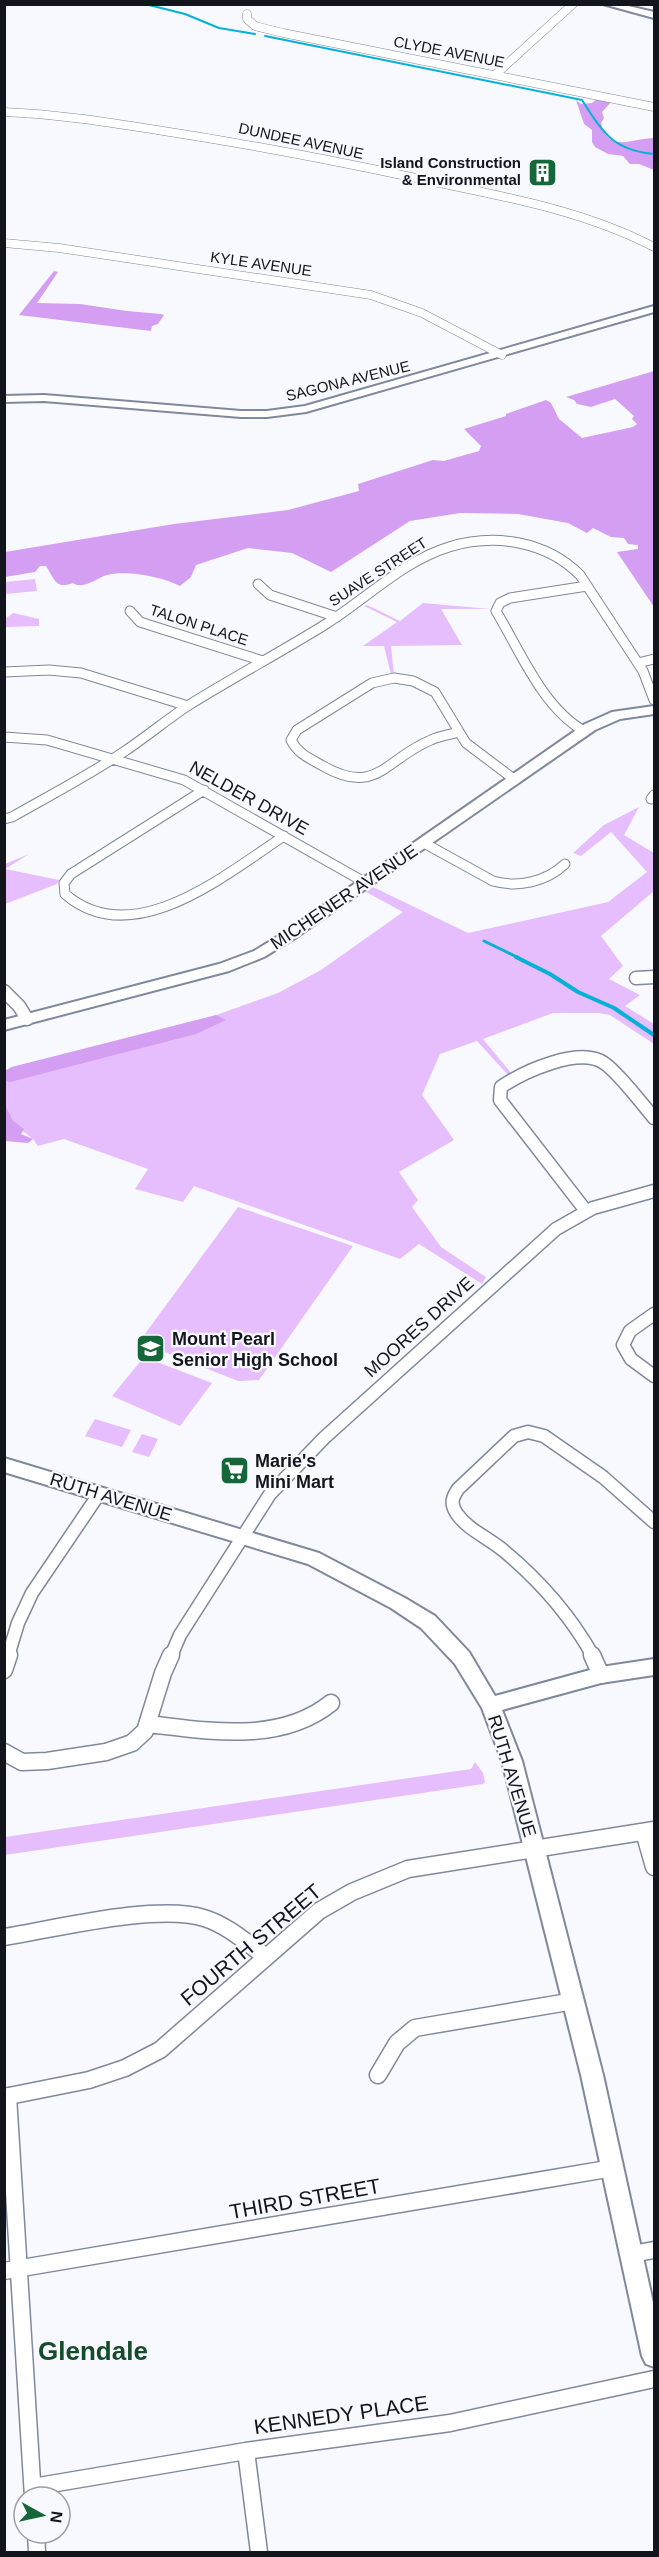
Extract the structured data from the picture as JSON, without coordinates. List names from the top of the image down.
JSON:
{
  "streets": {
    "main road": ["SAGONA AVENUE", "MICHENER AVENUE", "RUTH AVENUE"],
    "street": [
      "CLYDE AVENUE",
      "DUNDEE AVENUE",
      "KYLE AVENUE",
      "SUAVE STREET",
      "TALON PLACE",
      "NELDER DRIVE",
      "MOORES DRIVE",
      "FOURTH STREET",
      "THIRD STREET",
      "KENNEDY PLACE"
    ]
  },
  "crossings": [
    ["KYLE AVENUE", "SAGONA AVENUE"],
    ["SUAVE STREET", "TALON PLACE"],
    ["SUAVE STREET", "NELDER DRIVE"],
    ["NELDER DRIVE", "MICHENER AVENUE"],
    ["MOORES DRIVE", "RUTH AVENUE"],
    ["RUTH AVENUE", "FOURTH STREET"],
    ["RUTH AVENUE", "THIRD STREET"]
  ],
  "districts": ["Glendale"],
  "places": {
    "building": ["Island Construction & Environmental"],
    "school or university": ["Mount Pearl Senior High School"],
    "supermarket": ["Marie's Mini Mart"]
  },
  "north": "right"
}
